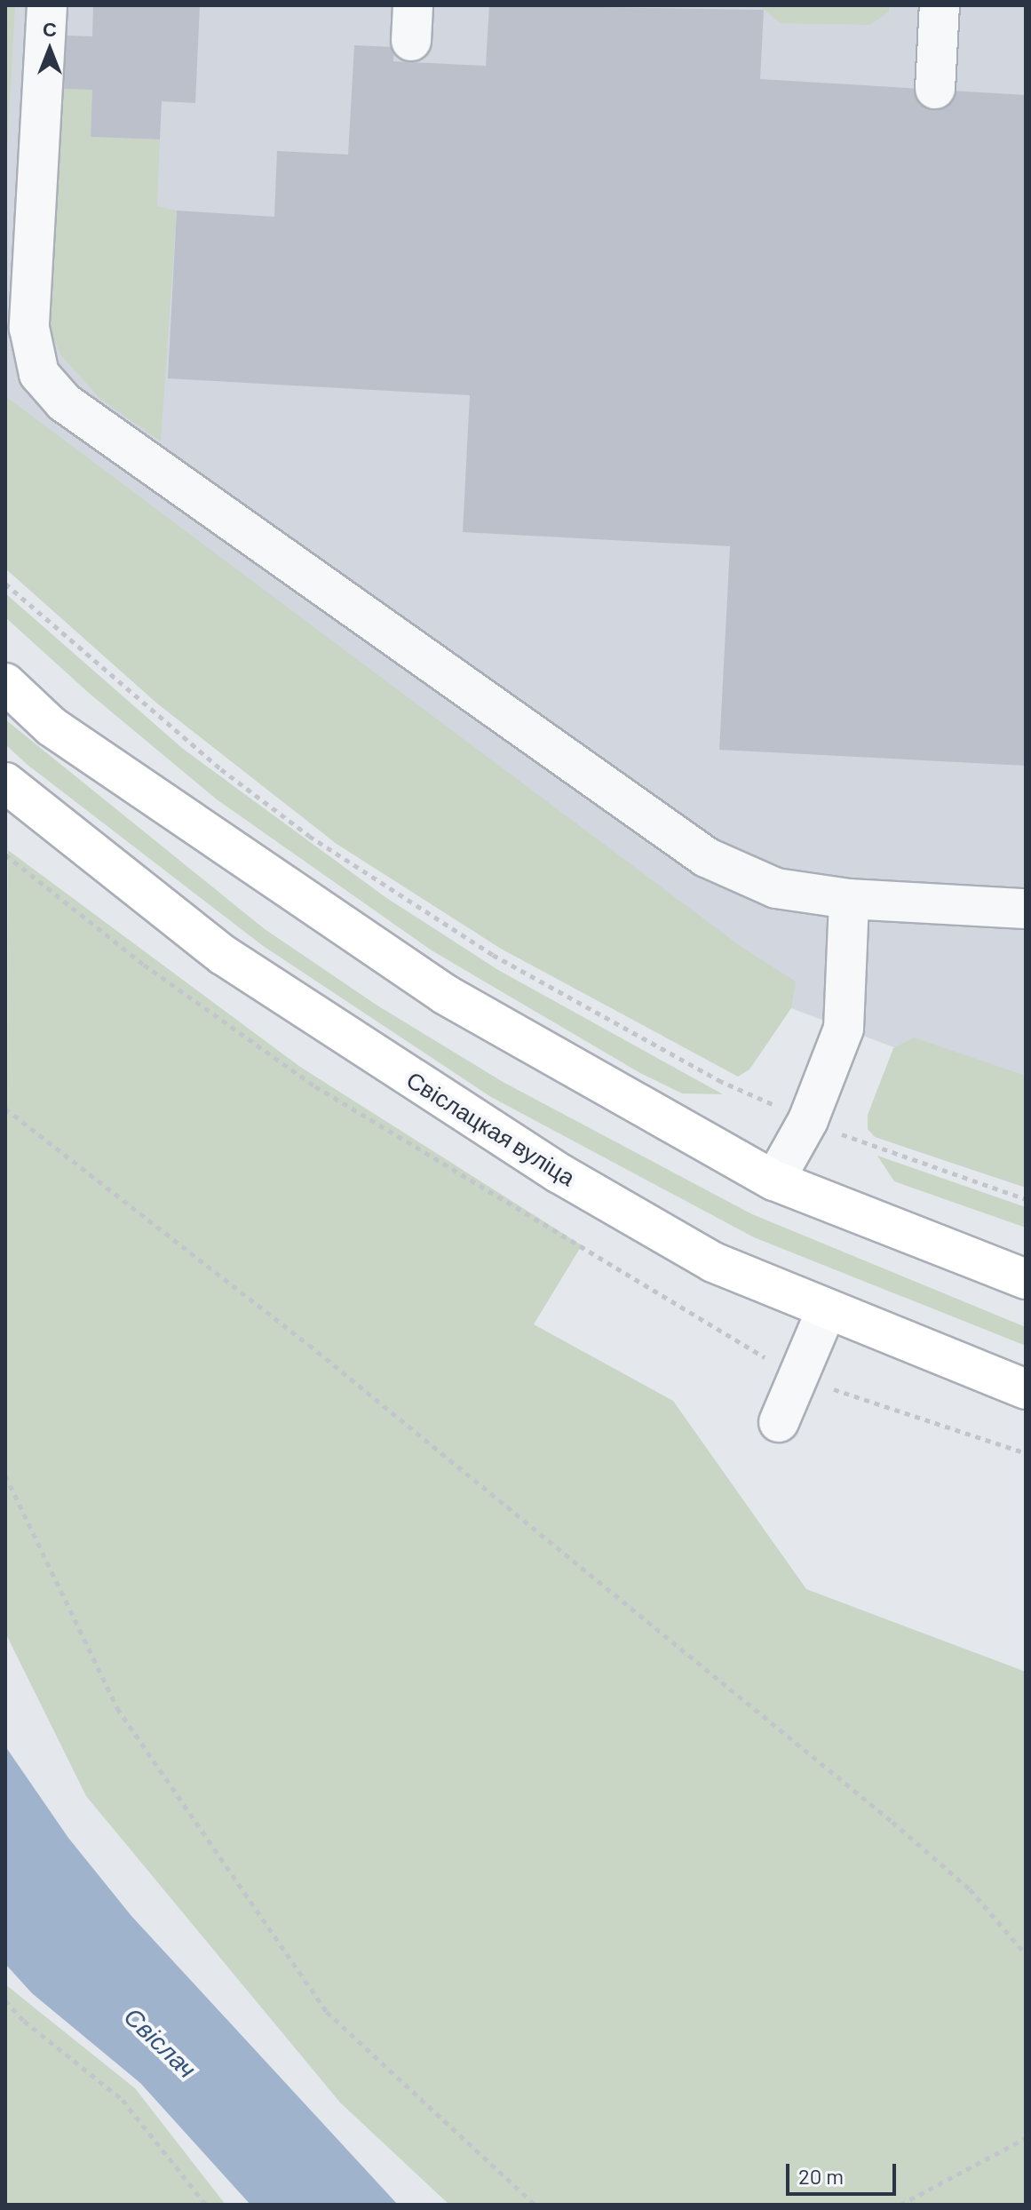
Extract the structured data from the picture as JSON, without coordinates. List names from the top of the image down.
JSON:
{
  "streets": {
    "main road": ["Свіслацкая вуліца"]
  },
  "water": ["Свіслач"],
  "scale_bar": "20 m",
  "north": "top"
}
